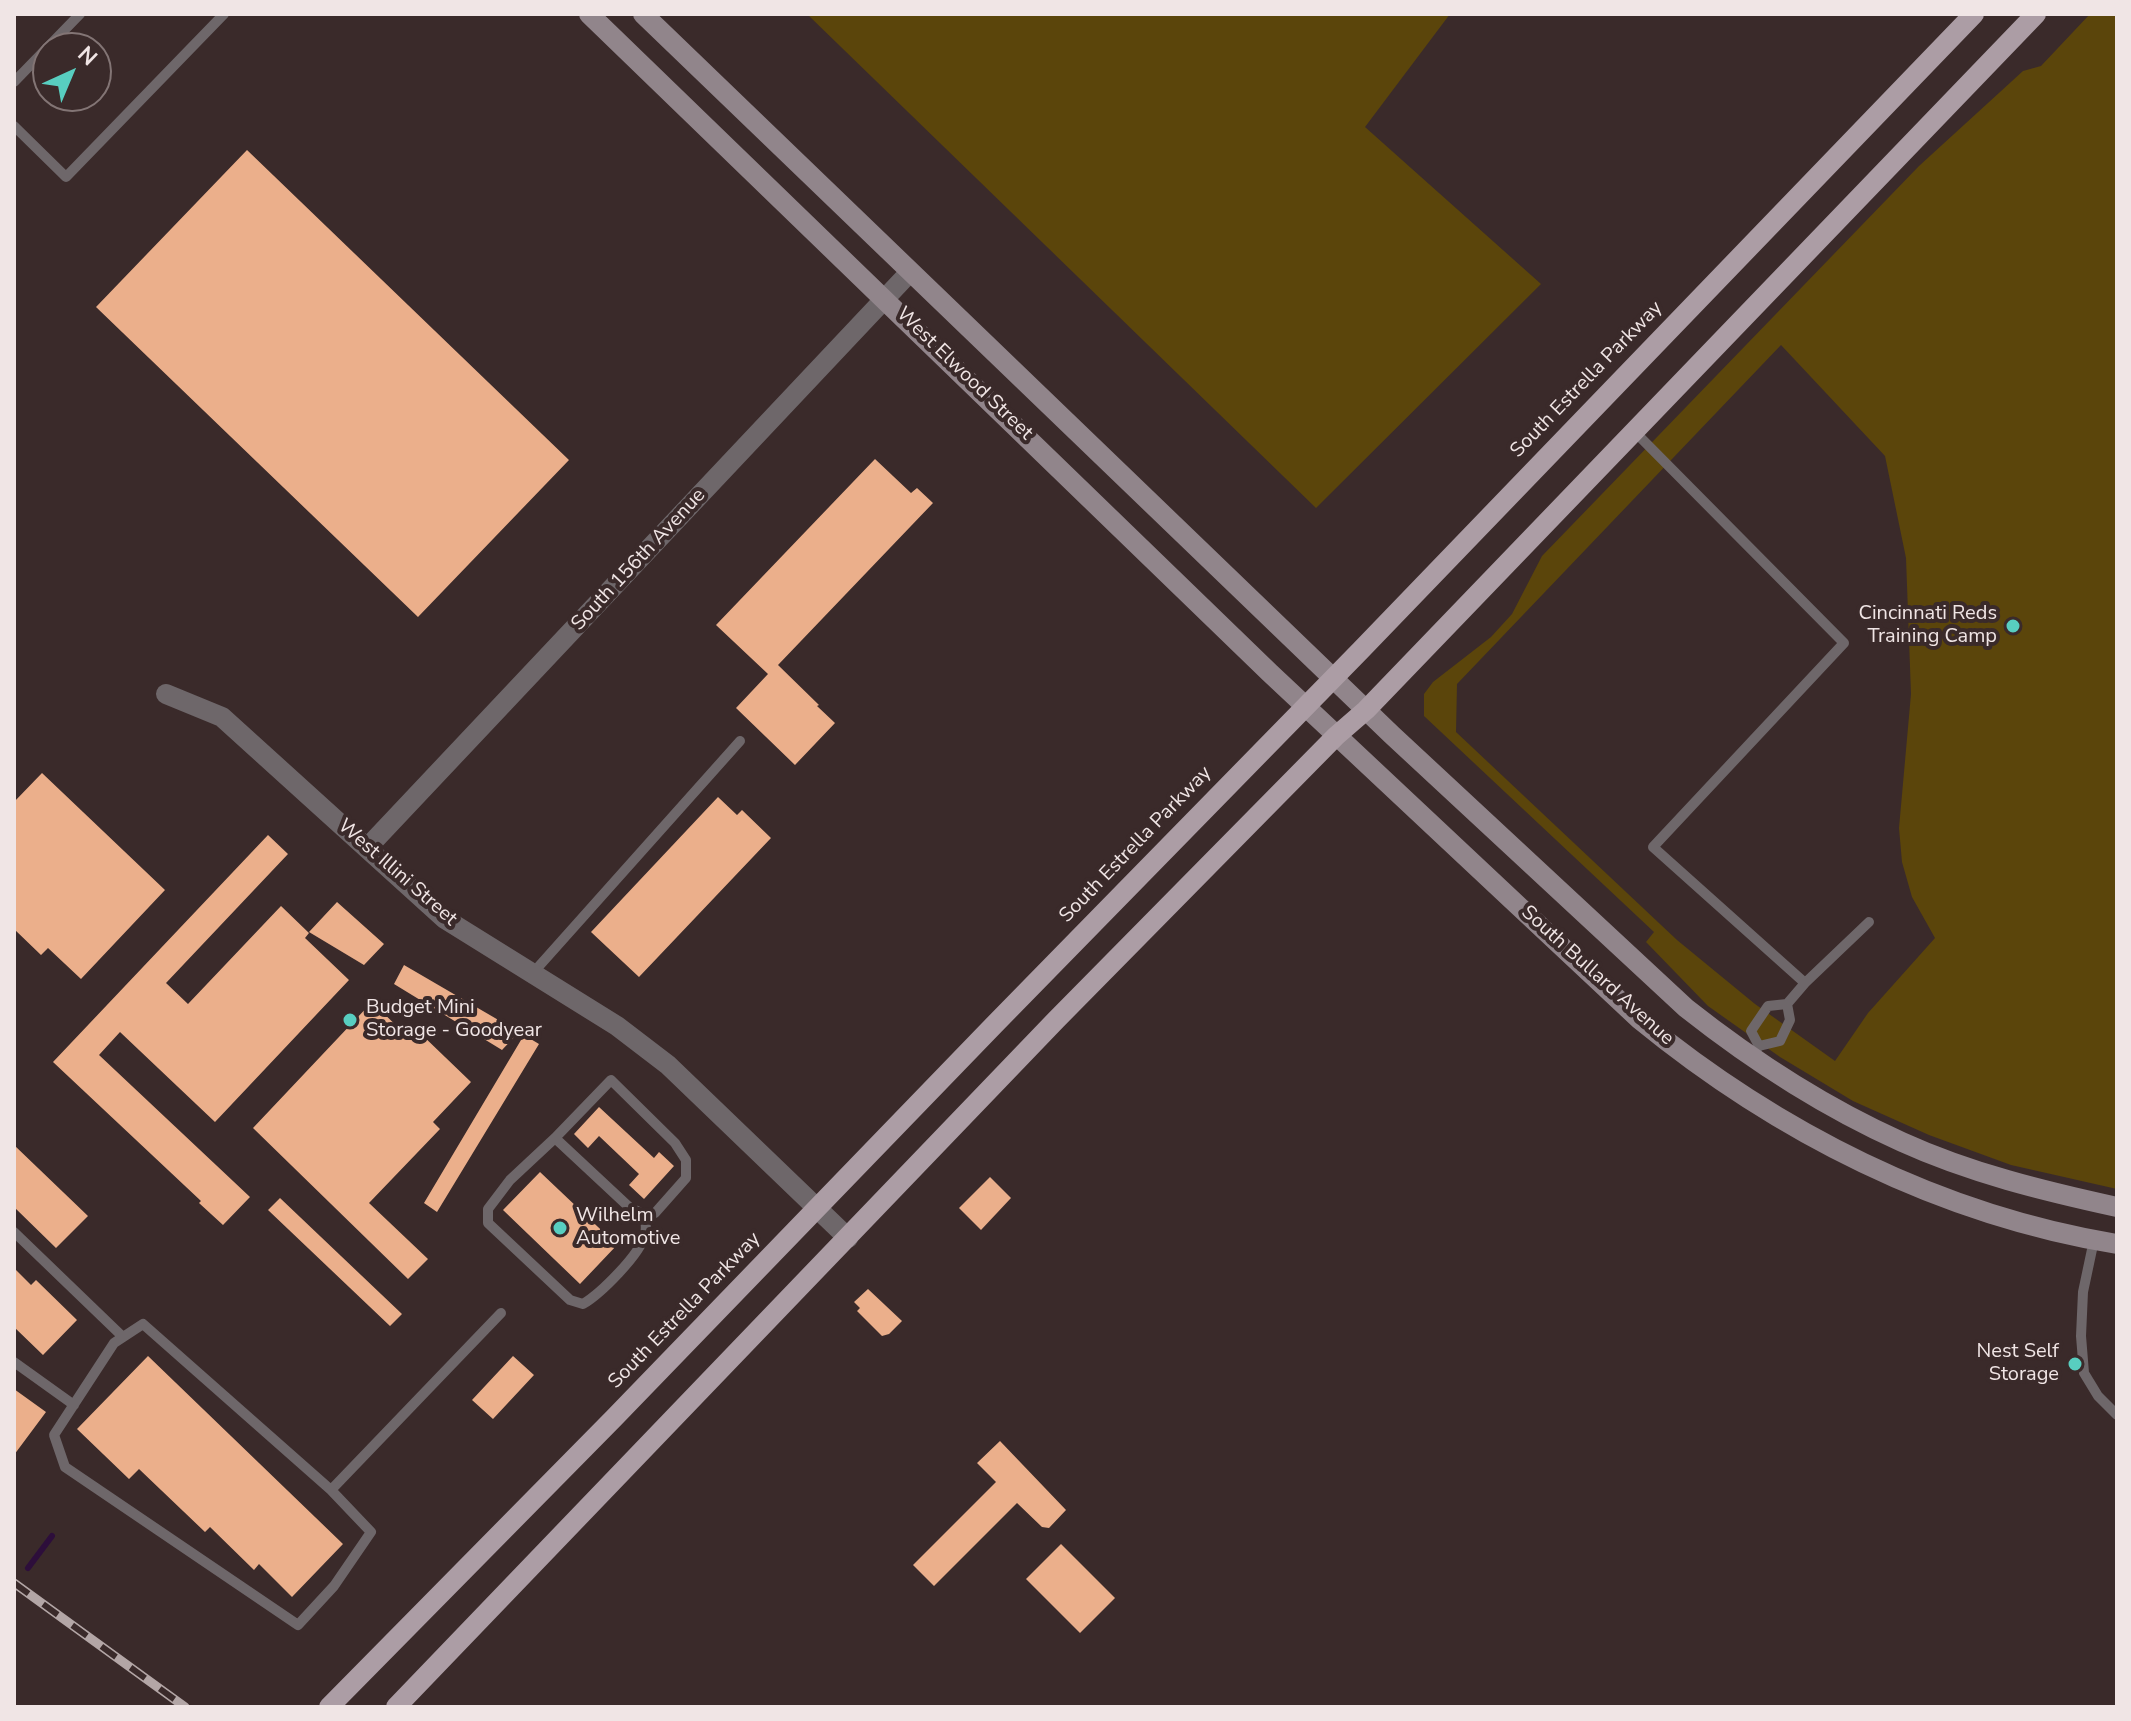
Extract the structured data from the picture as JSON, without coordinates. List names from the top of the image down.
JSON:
{
  "streets": {
    "main road": ["West Elwood Street", "South Estrella Parkway", "South Bullard Avenue"],
    "street": ["South 156th Avenue", "West Illini Street"]
  },
  "crossings": [
    ["West Elwood Street", "South Estrella Parkway"],
    ["West Elwood Street", "South 156th Avenue"],
    ["West Elwood Street", "South Bullard Avenue"],
    ["South Estrella Parkway", "West Illini Street"],
    ["South 156th Avenue", "West Illini Street"]
  ],
  "places": [
    "Cincinnati Reds Training Camp",
    "Budget Mini Storage - Goodyear",
    "Wilhelm Automotive",
    "Nest Self Storage"
  ],
  "north": "top right"
}
